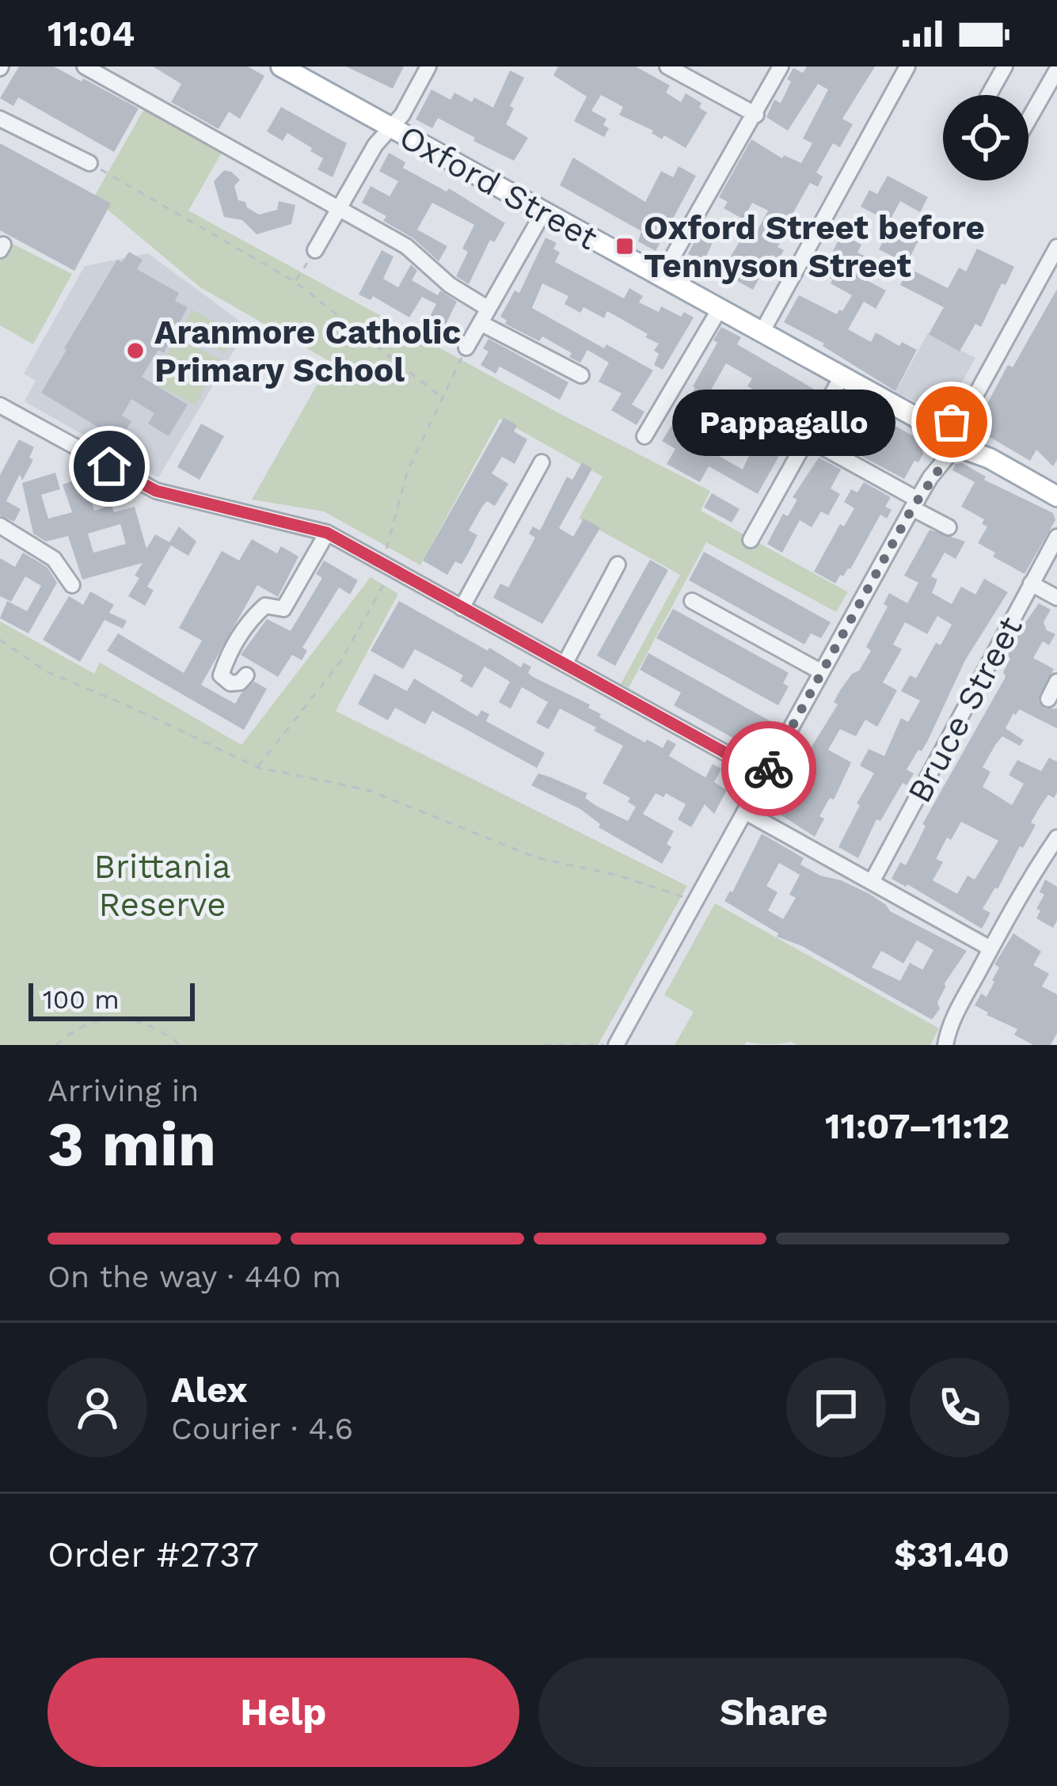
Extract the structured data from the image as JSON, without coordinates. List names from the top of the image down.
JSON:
{
  "streets": {
    "main road": ["Oxford Street"],
    "street": ["Bruce Street"]
  },
  "parks": ["Brittania Reserve"],
  "places": {
    "transit": ["Oxford Street before Tennyson Street"],
    "other": ["Aranmore Catholic Primary School", "Pappagallo"]
  },
  "scale_bar": "100 m",
  "page": {
    "status": "11:04",
    "bubble": "Pappagallo",
    "scale": "100 m",
    "heading": ["3 min", "Arriving in", "11:07–11:12"],
    "panel": [
      "Alex",
      "Courier · 4.6",
      "Order #2737",
      "$31.40"
    ],
    "bar": "On the way · 440 m",
    "buttons": ["Help", "Share"]
  }
}
